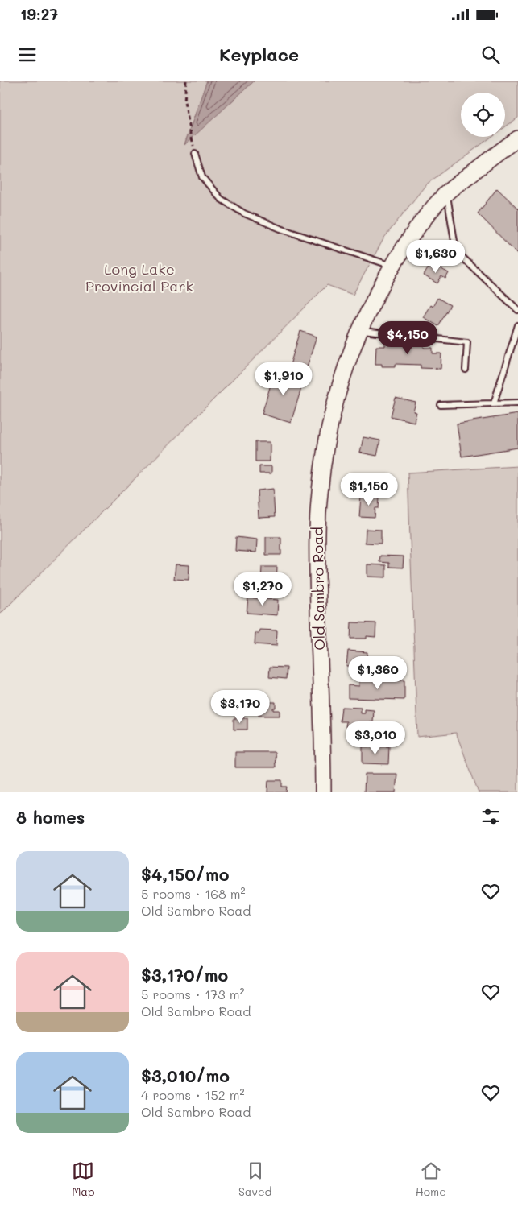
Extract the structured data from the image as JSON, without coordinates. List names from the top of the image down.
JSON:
{
  "streets": {
    "main road": ["Old Sambro Road"]
  },
  "parks": ["Long Lake Provincial Park"],
  "page": {
    "status": "19:27",
    "header": "Keyplace",
    "price": [
      "$1,630",
      "$4,150",
      "$1,910",
      "$1,150",
      "$1,270",
      "$1,360",
      "$3,170",
      "$3,010"
    ],
    "heading": "8 homes",
    "list": [
      {
        "name": "$4,150/mo",
        "note": "5 rooms · 168 m² · Old Sambro Road"
      },
      {
        "name": "$3,170/mo",
        "note": "5 rooms · 173 m² · Old Sambro Road"
      },
      {
        "name": "$3,010/mo",
        "note": "4 rooms · 152 m² · Old Sambro Road"
      }
    ],
    "tabs": ["Map", "Saved", "Home"]
  }
}
